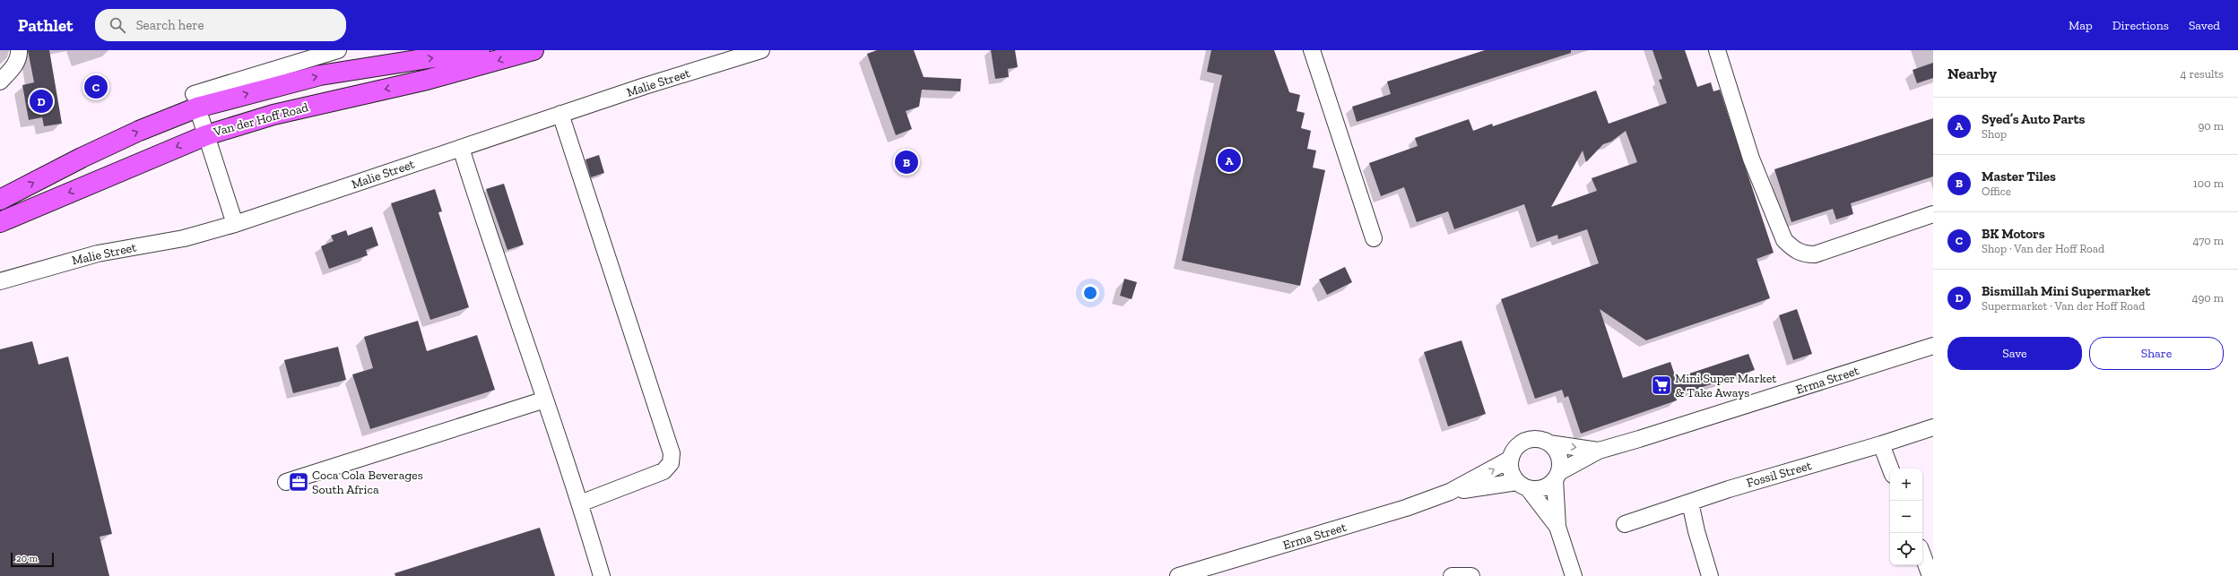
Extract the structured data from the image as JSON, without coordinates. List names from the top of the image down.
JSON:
{
  "streets": {
    "main road": ["Van der Hoff Road"],
    "street": ["Malie Street", "Erma Street", "Fossil Street"]
  },
  "places": {
    "supermarket": ["Mini Super Market & Take Aways"],
    "office": ["Coca Cola Beverages South Africa"]
  },
  "scale_bar": "20 m",
  "page": {
    "header": "Pathlet",
    "search": "Search here",
    "nav": ["Map", "Directions", "Saved"],
    "heading": ["Nearby", "4 results"],
    "pins": [
      "C",
      "D",
      "A",
      "B"
    ],
    "list": [
      {
        "mark": "A",
        "name": "Syed’s Auto Parts",
        "note": "Shop",
        "value": "90 m"
      },
      {
        "mark": "B",
        "name": "Master Tiles",
        "note": "Office",
        "value": "100 m"
      },
      {
        "mark": "C",
        "name": "BK Motors",
        "note": "Shop · Van der Hoff Road",
        "value": "470 m"
      },
      {
        "mark": "D",
        "name": "Bismillah Mini Supermarket",
        "note": "Supermarket · Van der Hoff Road",
        "value": "490 m"
      }
    ],
    "buttons": ["Save", "Share"],
    "map_buttons": ["+", "−"],
    "scale": "20 m"
  }
}
